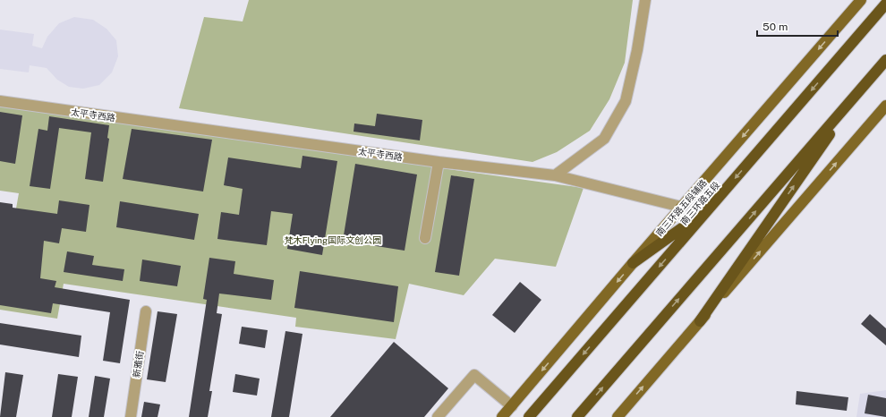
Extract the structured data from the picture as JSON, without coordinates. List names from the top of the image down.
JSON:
{
  "streets": {
    "highway": ["南三环路五段"],
    "main road": ["南三环路五段辅路"],
    "street": ["太平寺西路", "新雅街"]
  },
  "crossings": [
    ["太平寺西路", "南三环路五段辅路"]
  ],
  "parks": ["梵木Flying国际文创公园"],
  "scale_bar": "50 m"
}
